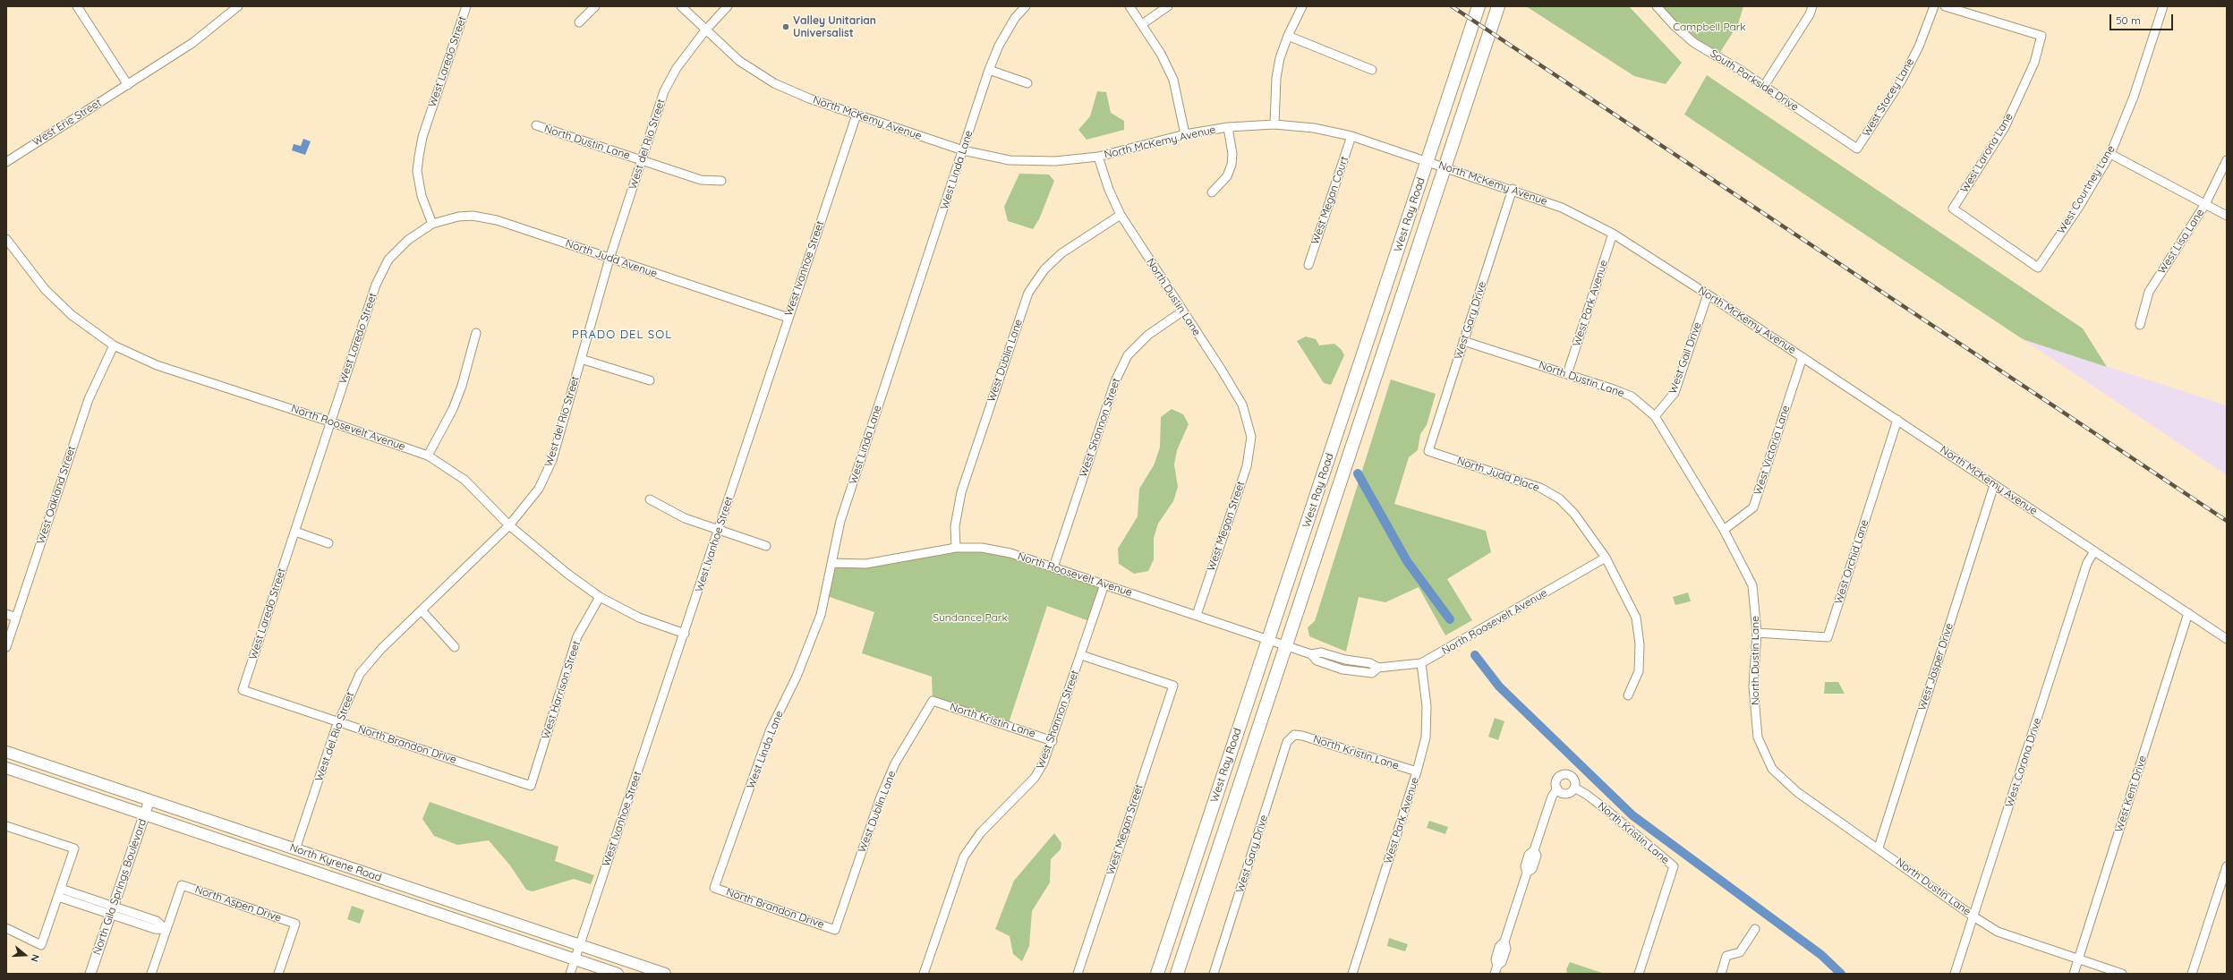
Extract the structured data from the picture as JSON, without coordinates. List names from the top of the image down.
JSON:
{
  "streets": {
    "main road": ["West Ray Road", "North Kyrene Road"],
    "street": [
      "West Laredo Street",
      "South Parkside Drive",
      "West Stacey Lane",
      "North McKemy Avenue",
      "West Erie Street",
      "North Dustin Lane",
      "West del Rio Street",
      "West Larona Lane",
      "West Linda Lane",
      "West Courtney Lane",
      "West Megan Court",
      "West Lisa Lane",
      "North Judd Avenue",
      "West Ivanhoe Street",
      "West Park Avenue",
      "West Gary Drive",
      "West Gail Drive",
      "West Dublin Lane",
      "North Roosevelt Avenue",
      "West Shannon Street",
      "West Victoria Lane",
      "North Judd Place",
      "West Oakland Street",
      "West Megan Street",
      "West Orchid Lane",
      "West Jasper Drive",
      "West Harrison Street",
      "North Kristin Lane",
      "North Brandon Drive",
      "West Corona Drive",
      "West Kent Drive",
      "North Gila Springs Boulevard",
      "North Aspen Drive"
    ]
  },
  "crossings": [
    ["West Laredo Street", "North Judd Avenue"],
    ["West Laredo Street", "North Roosevelt Avenue"],
    ["West Laredo Street", "North Brandon Drive"],
    ["South Parkside Drive", "West Stacey Lane"],
    ["North McKemy Avenue", "North Dustin Lane"],
    ["North McKemy Avenue", "West del Rio Street"],
    ["North McKemy Avenue", "West Linda Lane"],
    ["North McKemy Avenue", "West Megan Court"],
    ["North McKemy Avenue", "West Ray Road"],
    ["North McKemy Avenue", "West Ivanhoe Street"],
    ["North McKemy Avenue", "West Park Avenue"],
    ["North McKemy Avenue", "West Gary Drive"],
    ["North McKemy Avenue", "West Gail Drive"],
    ["North McKemy Avenue", "West Victoria Lane"],
    ["North McKemy Avenue", "West Orchid Lane"],
    ["North McKemy Avenue", "West Jasper Drive"],
    ["North McKemy Avenue", "West Corona Drive"],
    ["North McKemy Avenue", "West Kent Drive"],
    ["North Dustin Lane", "West del Rio Street"],
    ["North Dustin Lane", "West Park Avenue"],
    ["North Dustin Lane", "West Gary Drive"],
    ["North Dustin Lane", "West Gail Drive"],
    ["North Dustin Lane", "West Dublin Lane"],
    ["North Dustin Lane", "West Shannon Street"],
    ["North Dustin Lane", "West Victoria Lane"],
    ["North Dustin Lane", "West Megan Street"],
    ["North Dustin Lane", "West Orchid Lane"],
    ["North Dustin Lane", "West Jasper Drive"],
    ["North Dustin Lane", "West Corona Drive"],
    ["North Dustin Lane", "West Kent Drive"],
    ["West del Rio Street", "North Judd Avenue"],
    ["West del Rio Street", "North Roosevelt Avenue"],
    ["West del Rio Street", "North Brandon Drive"],
    ["West del Rio Street", "North Kyrene Road"],
    ["West Larona Lane", "West Courtney Lane"],
    ["West Linda Lane", "North Roosevelt Avenue"],
    ["West Linda Lane", "North Brandon Drive"],
    ["West Ray Road", "North Roosevelt Avenue"],
    ["North Judd Avenue", "West Ivanhoe Street"],
    ["West Ivanhoe Street", "North Roosevelt Avenue"],
    ["West Ivanhoe Street", "North Kyrene Road"],
    ["West Park Avenue", "North Roosevelt Avenue"],
    ["West Park Avenue", "North Kristin Lane"],
    ["West Gary Drive", "North Judd Place"],
    ["West Gary Drive", "North Kristin Lane"],
    ["West Dublin Lane", "North Roosevelt Avenue"],
    ["West Dublin Lane", "North Kristin Lane"],
    ["West Dublin Lane", "North Brandon Drive"],
    ["North Roosevelt Avenue", "West Shannon Street"],
    ["North Roosevelt Avenue", "North Judd Place"],
    ["North Roosevelt Avenue", "West Oakland Street"],
    ["North Roosevelt Avenue", "West Megan Street"],
    ["North Roosevelt Avenue", "West Harrison Street"],
    ["West Shannon Street", "West Megan Street"],
    ["West Shannon Street", "North Kristin Lane"],
    ["West Harrison Street", "North Brandon Drive"],
    ["North Kyrene Road", "North Gila Springs Boulevard"]
  ],
  "districts": ["PRADO DEL SOL"],
  "parks": ["Campbell Park", "Sundance Park"],
  "places": ["Valley Unitarian Universalist"],
  "scale_bar": "50 m",
  "north": "right"
}
